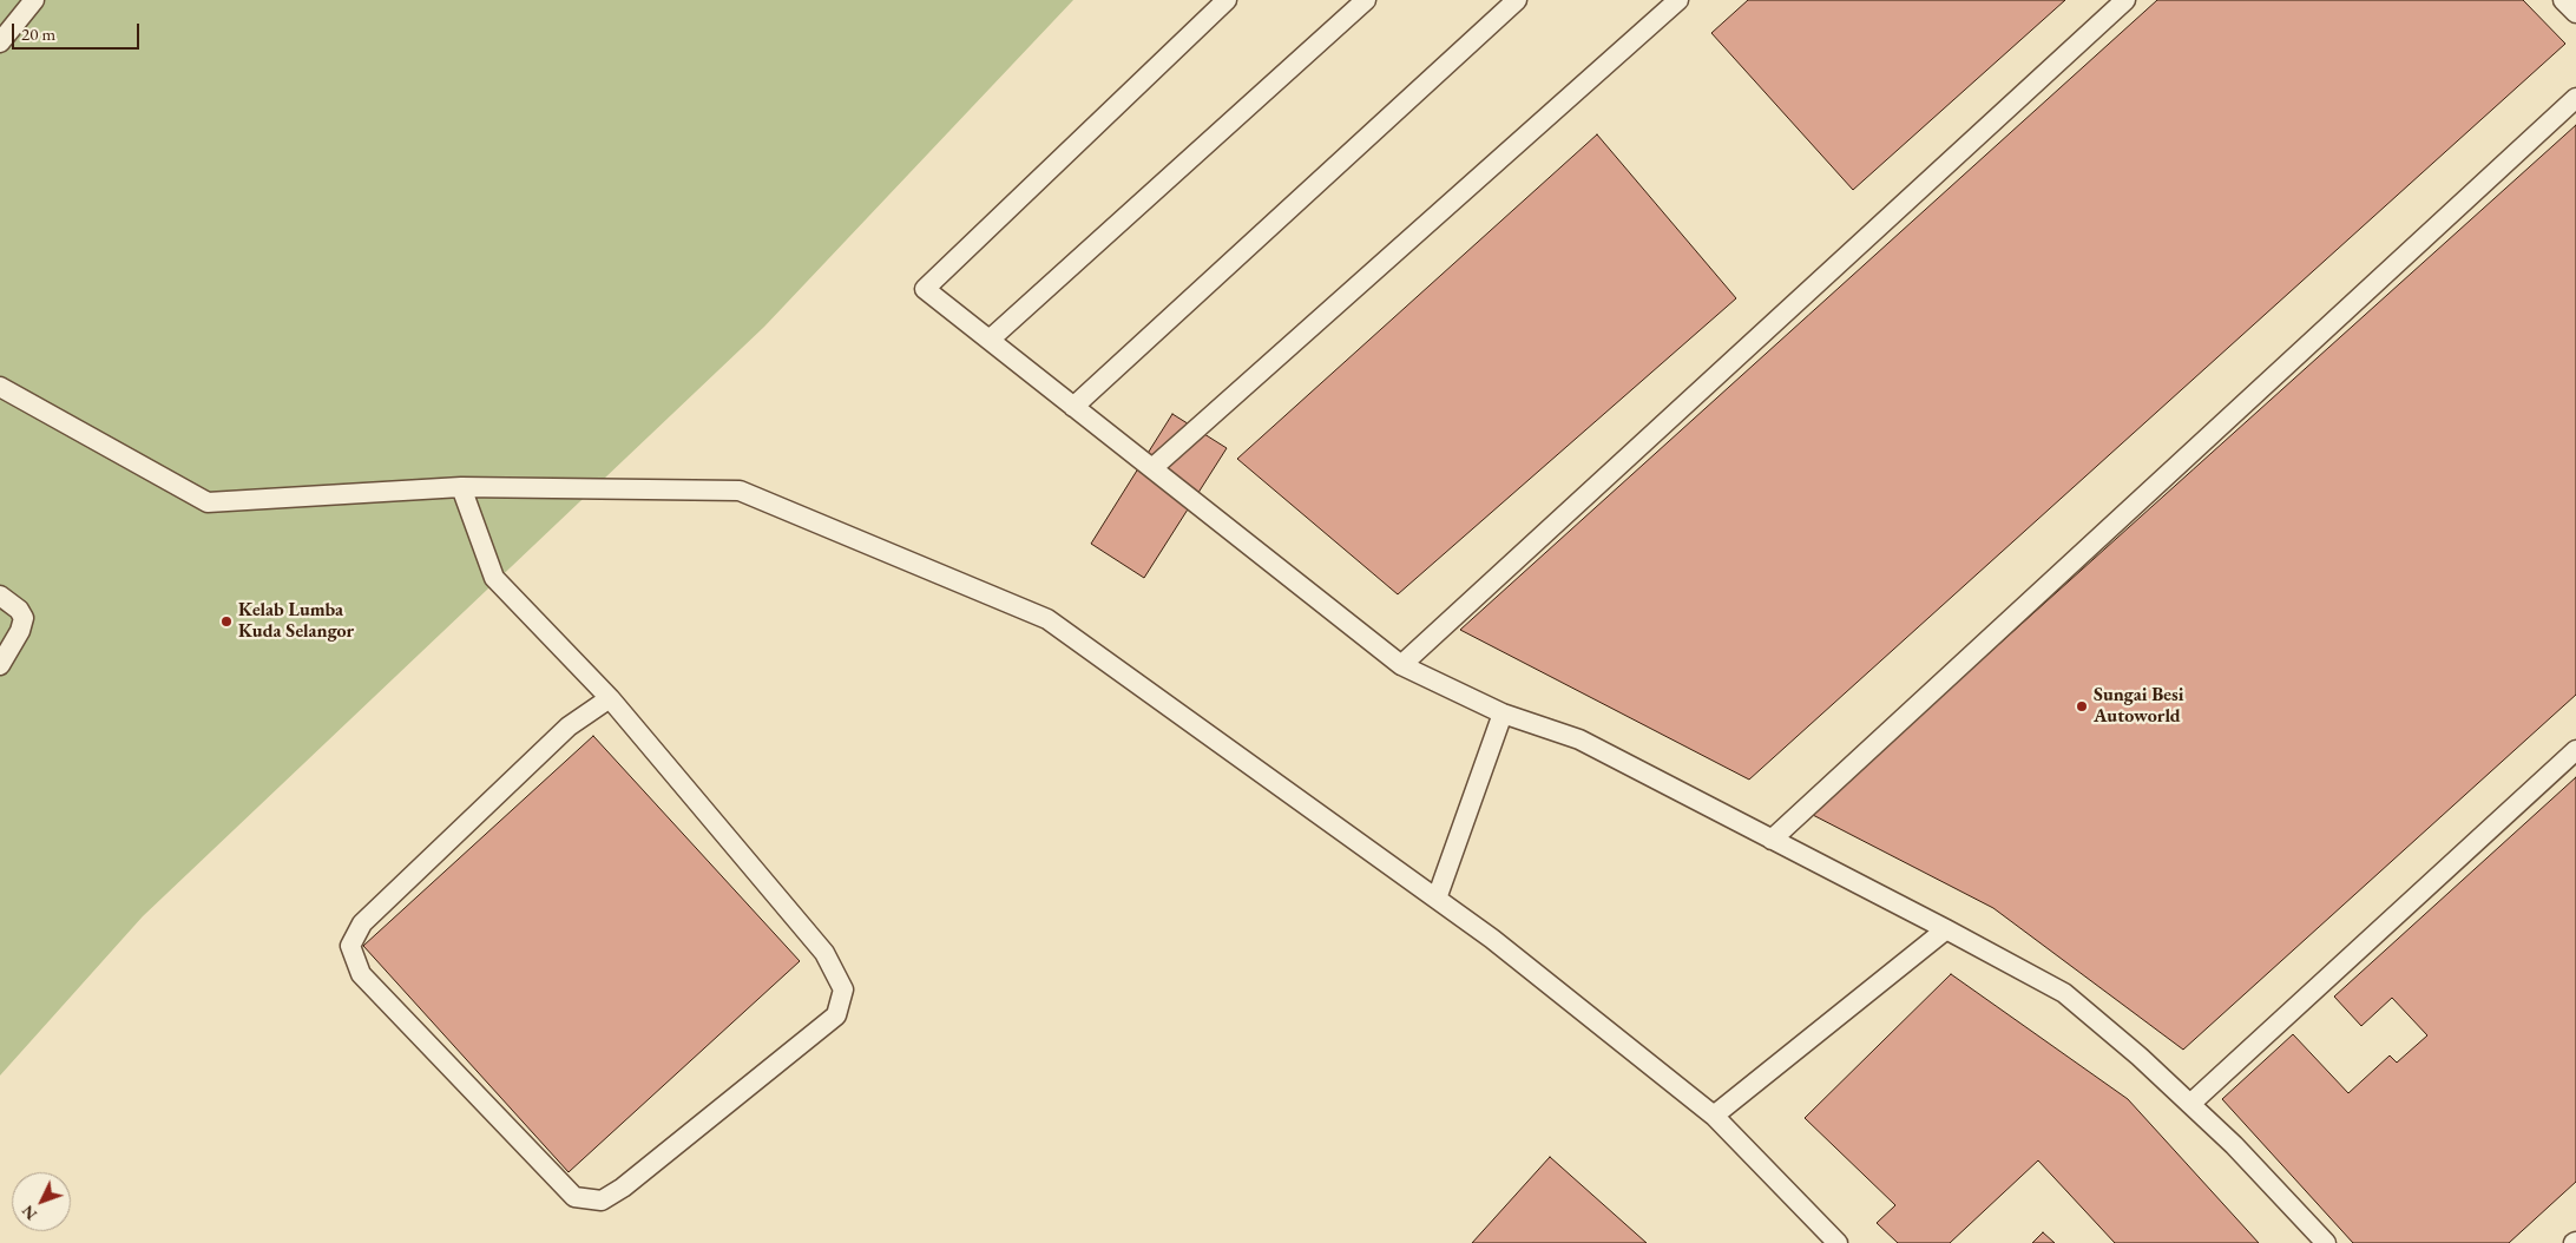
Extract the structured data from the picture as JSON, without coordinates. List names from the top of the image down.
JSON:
{
  "places": ["Kelab Lumba Kuda Selangor", "Sungai Besi Autoworld"],
  "scale_bar": "20 m",
  "north": "bottom left"
}
